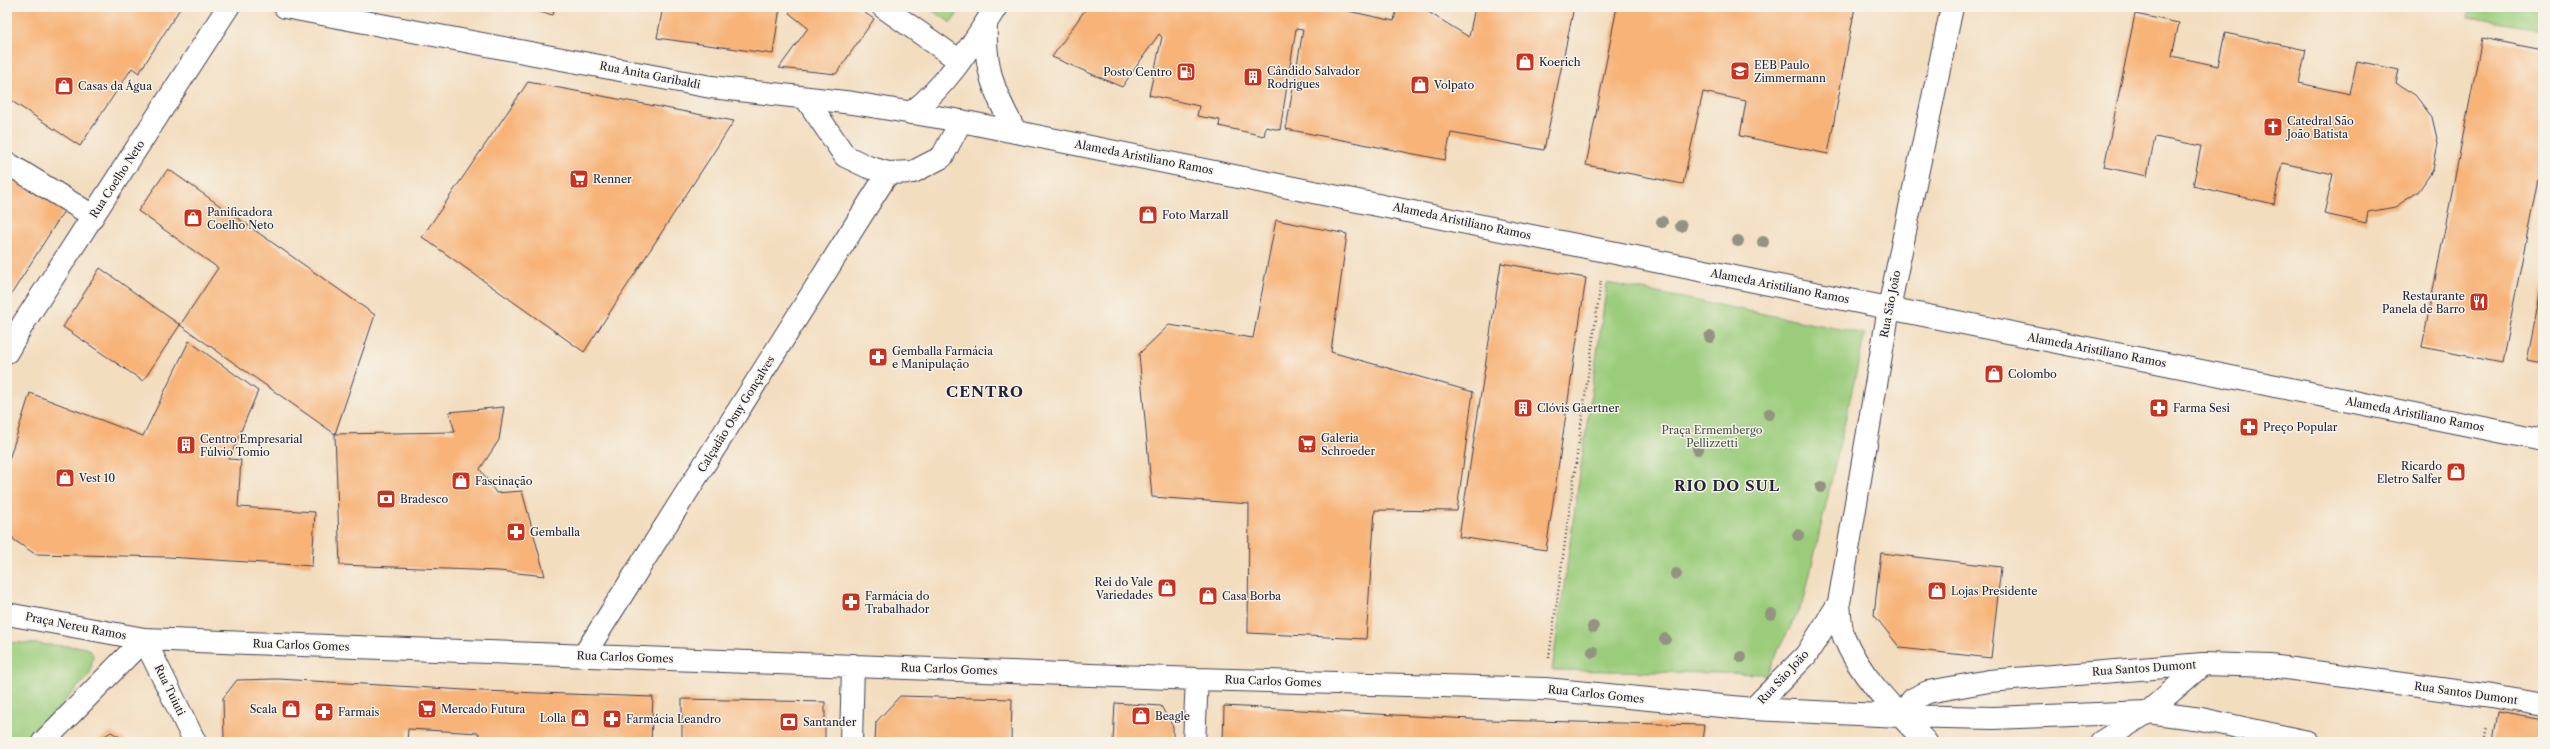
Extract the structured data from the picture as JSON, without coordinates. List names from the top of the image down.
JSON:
{
  "streets": {
    "street": [
      "Rua Anita Garibaldi",
      "Alameda Aristiliano Ramos",
      "Rua Coelho Neto",
      "Rua São João",
      "Calçadão Osny Gonçalves",
      "Praça Nereu Ramos",
      "Rua Carlos Gomes",
      "Rua Santos Dumont",
      "Rua Tuiuti"
    ]
  },
  "crossings": [
    ["Rua Anita Garibaldi", "Alameda Aristiliano Ramos"],
    ["Alameda Aristiliano Ramos", "Rua São João"],
    ["Rua São João", "Rua Carlos Gomes"],
    ["Rua São João", "Rua Santos Dumont"],
    ["Calçadão Osny Gonçalves", "Rua Carlos Gomes"],
    ["Praça Nereu Ramos", "Rua Carlos Gomes"],
    ["Praça Nereu Ramos", "Rua Tuiuti"],
    ["Rua Carlos Gomes", "Rua Tuiuti"]
  ],
  "districts": ["CENTRO", "RIO DO SUL"],
  "parks": ["Praça Ermembergo Pellizzetti"],
  "places": {
    "shop": [
      "Koerich",
      "Volpato",
      "Casas da Água",
      "Foto Marzall",
      "Panificadora Coelho Neto",
      "Colombo",
      "Ricardo Eletro Salfer",
      "Vest 10",
      "Fascinação",
      "Rei do Vale Variedades",
      "Lojas Presidente",
      "Casa Borba",
      "Scala",
      "Beagle",
      "Lolla"
    ],
    "school or university": ["EEB Paulo Zimmermann"],
    "fuel station": ["Posto Centro"],
    "building": ["Cândido Salvador Rodrigues", "Clóvis Gaertner", "Centro Empresarial Fúlvio Tomio"],
    "church": ["Catedral São João Batista"],
    "supermarket": ["Renner", "Galeria Schroeder", "Mercado Futura"],
    "restaurant": ["Restaurante Panela de Barro"],
    "pharmacy": [
      "Gemballa Farmácia e Manipulação",
      "Farma Sesi",
      "Preço Popular",
      "Gemballa",
      "Farmácia do Trabalhador",
      "Farmais",
      "Farmácia Leandro"
    ],
    "bank": ["Bradesco", "Santander"]
  }
}
